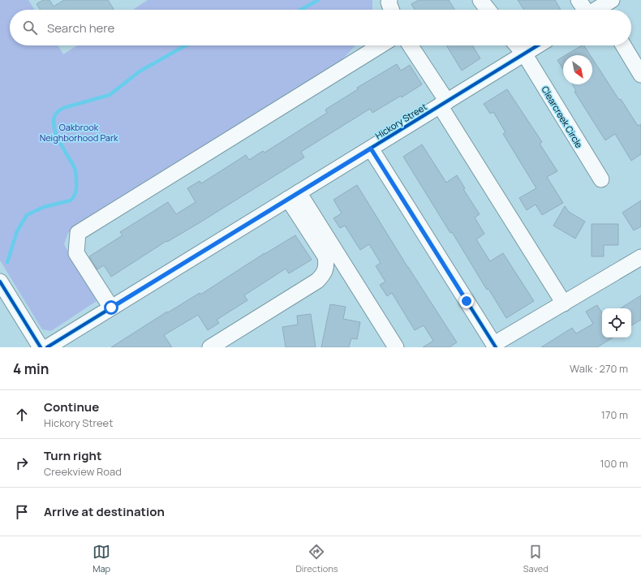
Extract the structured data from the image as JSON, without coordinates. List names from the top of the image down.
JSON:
{
  "streets": {
    "street": ["Clearcreek Circle", "Hickory Street"]
  },
  "crossings": [
    ["Clearcreek Circle", "Hickory Street"]
  ],
  "parks": ["Oakbrook Neighborhood Park"],
  "north": "bottom right",
  "page": {
    "search": "Search here",
    "heading": ["4 min", "Walk · 270 m"],
    "list": [
      ["Continue", "Hickory Street", "170 m"],
      ["Turn right", "Creekview Road", "100 m"],
      "Arrive at destination"
    ],
    "nav": ["Map", "Directions", "Saved"]
  }
}
